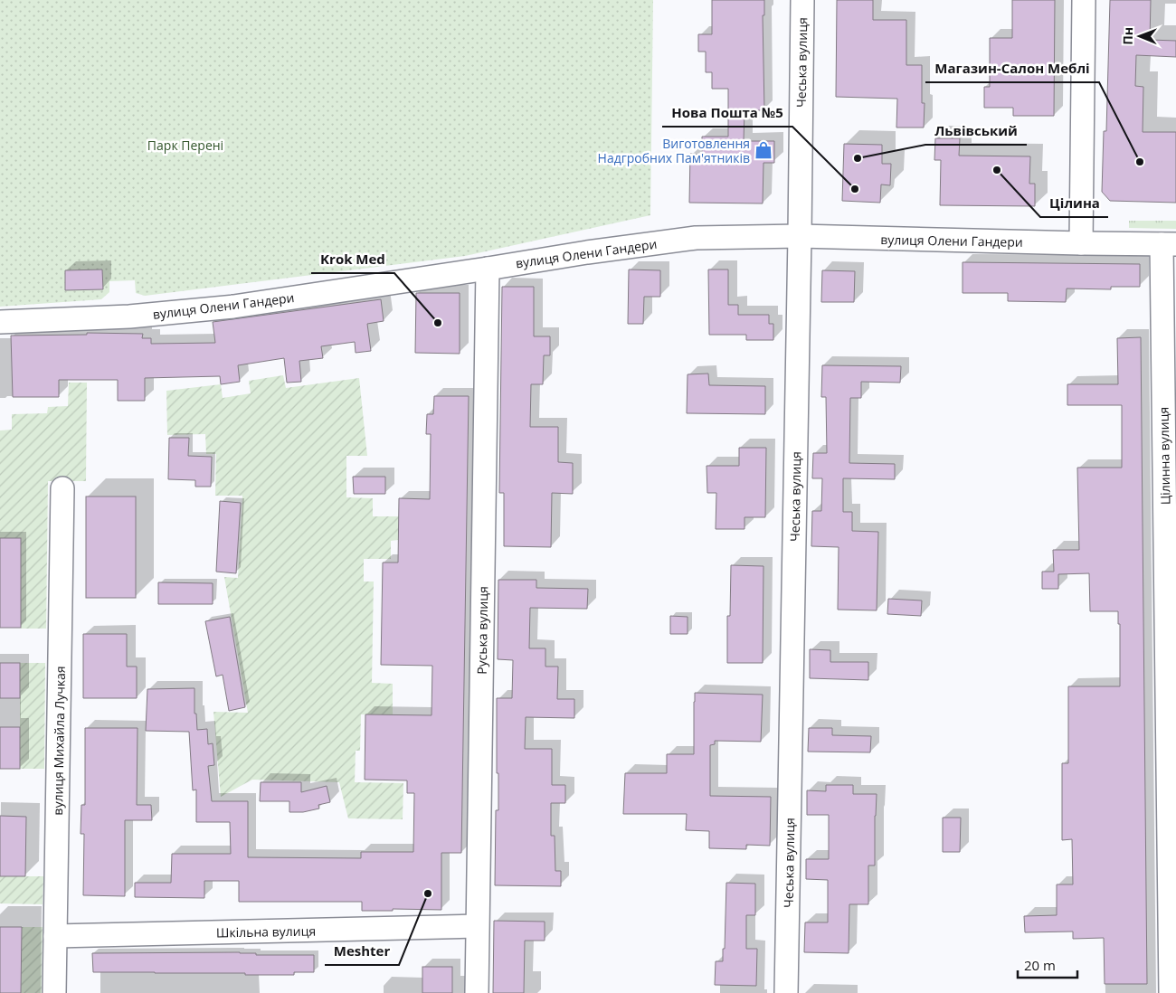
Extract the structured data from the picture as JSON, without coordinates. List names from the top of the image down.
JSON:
{
  "streets": {
    "street": [
      "Чеська вулиця",
      "вулиця Олени Гандери",
      "Цілинна вулиця",
      "Руська вулиця",
      "вулиця Михайла Лучкая",
      "Шкільна вулиця"
    ]
  },
  "crossings": [
    ["Чеська вулиця", "вулиця Олени Гандери"],
    ["вулиця Олени Гандери", "Цілинна вулиця"],
    ["вулиця Олени Гандери", "Руська вулиця"],
    ["Руська вулиця", "Шкільна вулиця"],
    ["вулиця Михайла Лучкая", "Шкільна вулиця"]
  ],
  "parks": ["Парк Перені"],
  "places": {
    "shop": ["Виготовлення Надгробних Пам'ятників"],
    "other": [
      "Львівський",
      "Магазин-Салон Меблі",
      "Цілина",
      "Нова Пошта №5",
      "Krok Med",
      "Meshter"
    ]
  },
  "scale_bar": "20 m",
  "north": "left"
}
